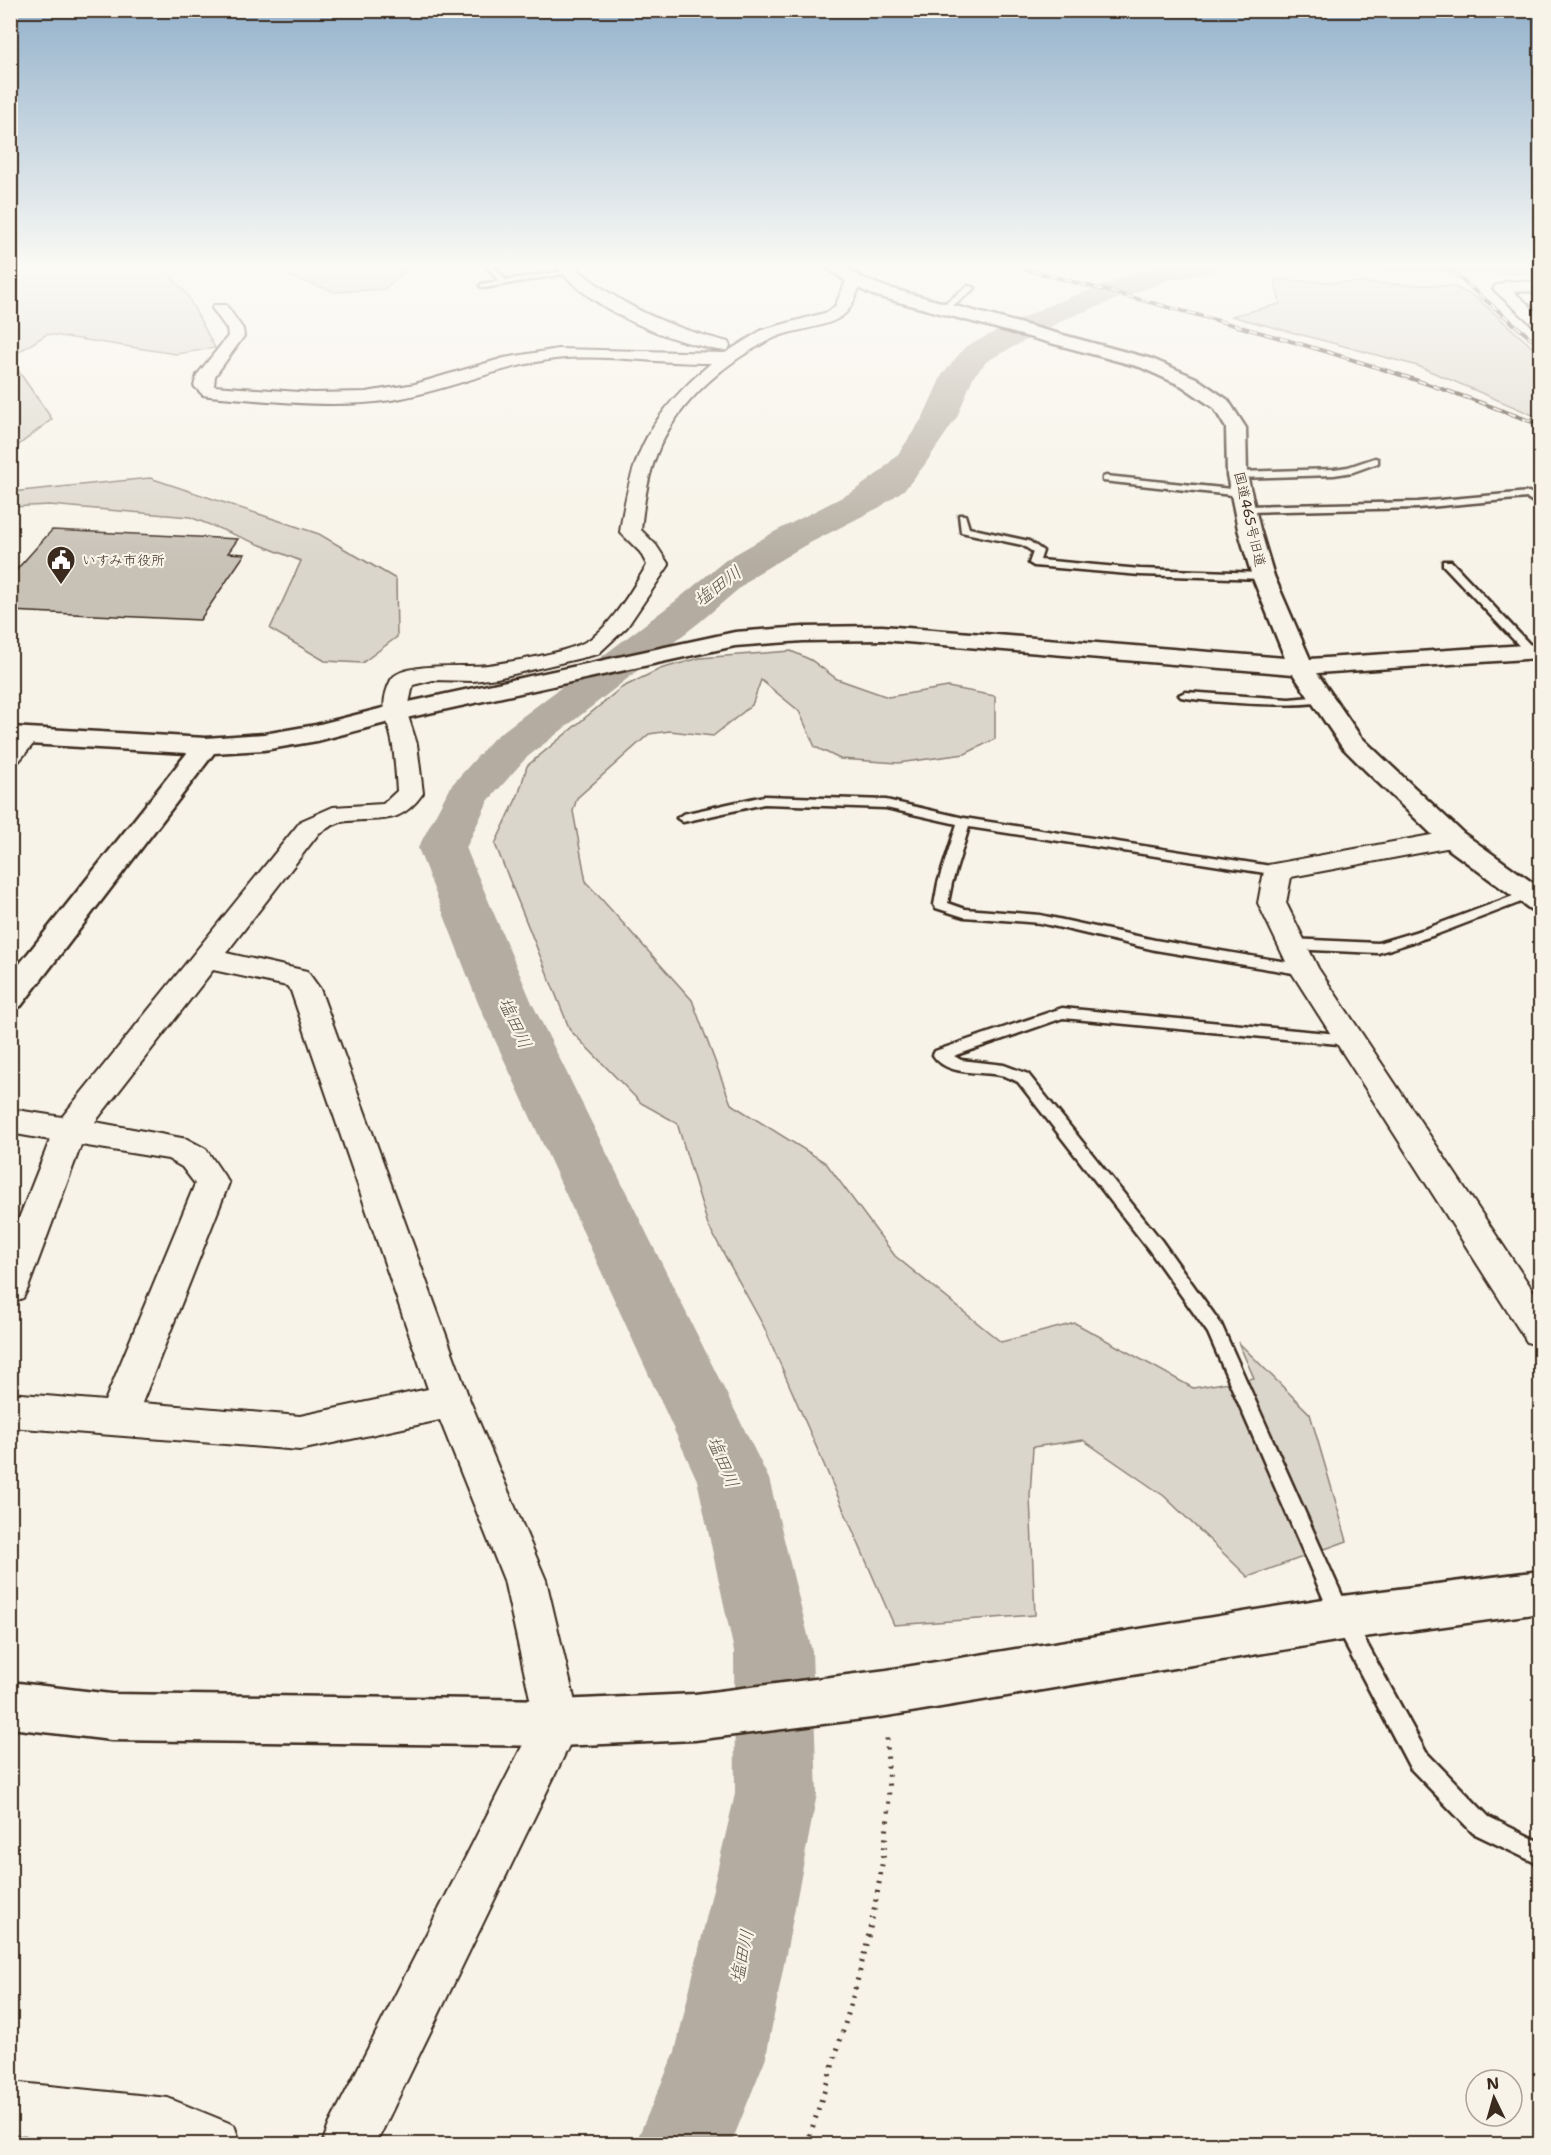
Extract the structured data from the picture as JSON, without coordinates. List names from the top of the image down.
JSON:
{
  "streets": {
    "street": ["国道465号旧道"]
  },
  "water": ["塩田川"],
  "places": {
    "public building": ["いすみ市役所"]
  },
  "north": "top"
}
